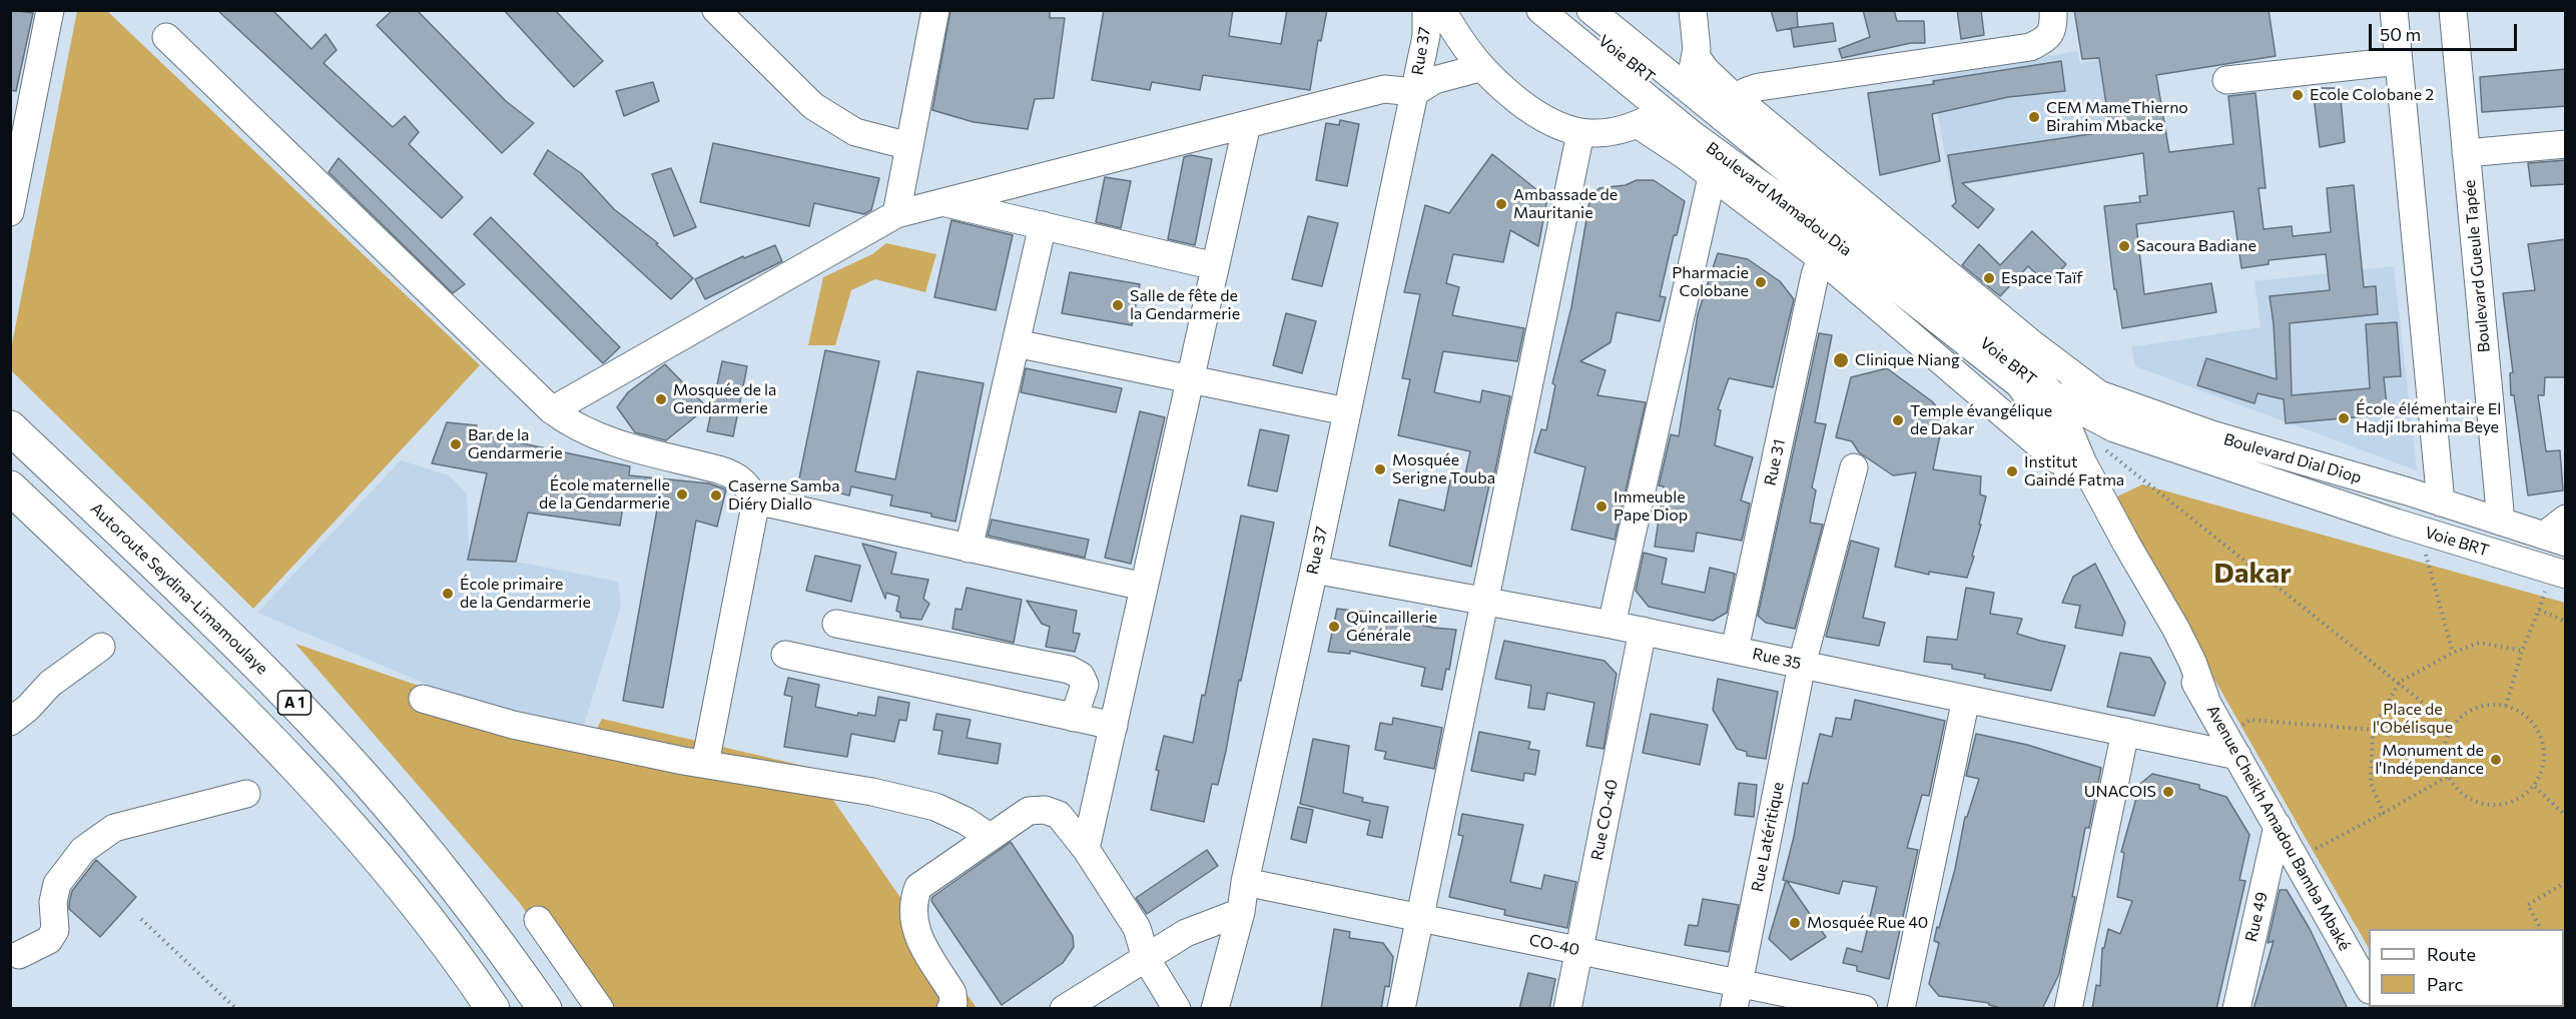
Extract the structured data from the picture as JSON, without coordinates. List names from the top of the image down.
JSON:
{
  "streets": {
    "highway": ["Autoroute Seydina-Limamoulaye", "A 1"],
    "street": [
      "Rue 37",
      "Voie BRT",
      "Boulevard Mamadou Dia",
      "Boulevard Gueule Tapée",
      "Boulevard Dial Diop",
      "Rue 31",
      "Rue 35",
      "Rue CO-40",
      "Avenue Cheikh Amadou Bamba Mbaké",
      "Rue Latéritique",
      "Rue 49",
      "CO-40"
    ]
  },
  "crossings": [
    ["Rue 37", "Rue 35"],
    ["Rue 37", "CO-40"],
    ["Voie BRT", "Boulevard Mamadou Dia"],
    ["Voie BRT", "Boulevard Dial Diop"],
    ["Voie BRT", "Avenue Cheikh Amadou Bamba Mbaké"],
    ["Boulevard Mamadou Dia", "Avenue Cheikh Amadou Bamba Mbaké"],
    ["Boulevard Gueule Tapée", "Boulevard Dial Diop"],
    ["Rue 31", "Rue 35"],
    ["Rue 35", "Rue CO-40"],
    ["Rue 35", "Avenue Cheikh Amadou Bamba Mbaké"],
    ["Rue 35", "Rue Latéritique"],
    ["Rue CO-40", "CO-40"],
    ["Avenue Cheikh Amadou Bamba Mbaké", "Rue 49"],
    ["Rue Latéritique", "CO-40"]
  ],
  "districts": ["Dakar"],
  "parks": ["Place de l'Obélisque"],
  "places": [
    "Ecole Colobane 2",
    "CEM MameThierno Birahim Mbacke",
    "Ambassade de Mauritanie",
    "Sacoura Badiane",
    "Espace Taïf",
    "Pharmacie Colobane",
    "Salle de fête de la Gendarmerie",
    "Clinique Niang",
    "Mosquée de la Gendarmerie",
    "École élémentaire El Hadji Ibrahima Beye",
    "Temple évangélique de Dakar",
    "Bar de la Gendarmerie",
    "Mosquée Serigne Touba",
    "Institut Gaindé Fatma",
    "École maternelle de la Gendarmerie",
    "Caserne Samba Diéry Diallo",
    "Immeuble Pape Diop",
    "École primaire de la Gendarmerie",
    "Quincaillerie Générale",
    "Monument de l'Indépendance",
    "UNACOIS",
    "Mosquée Rue 40"
  ],
  "legend": ["Route", "Parc"],
  "scale_bar": "50 m"
}
